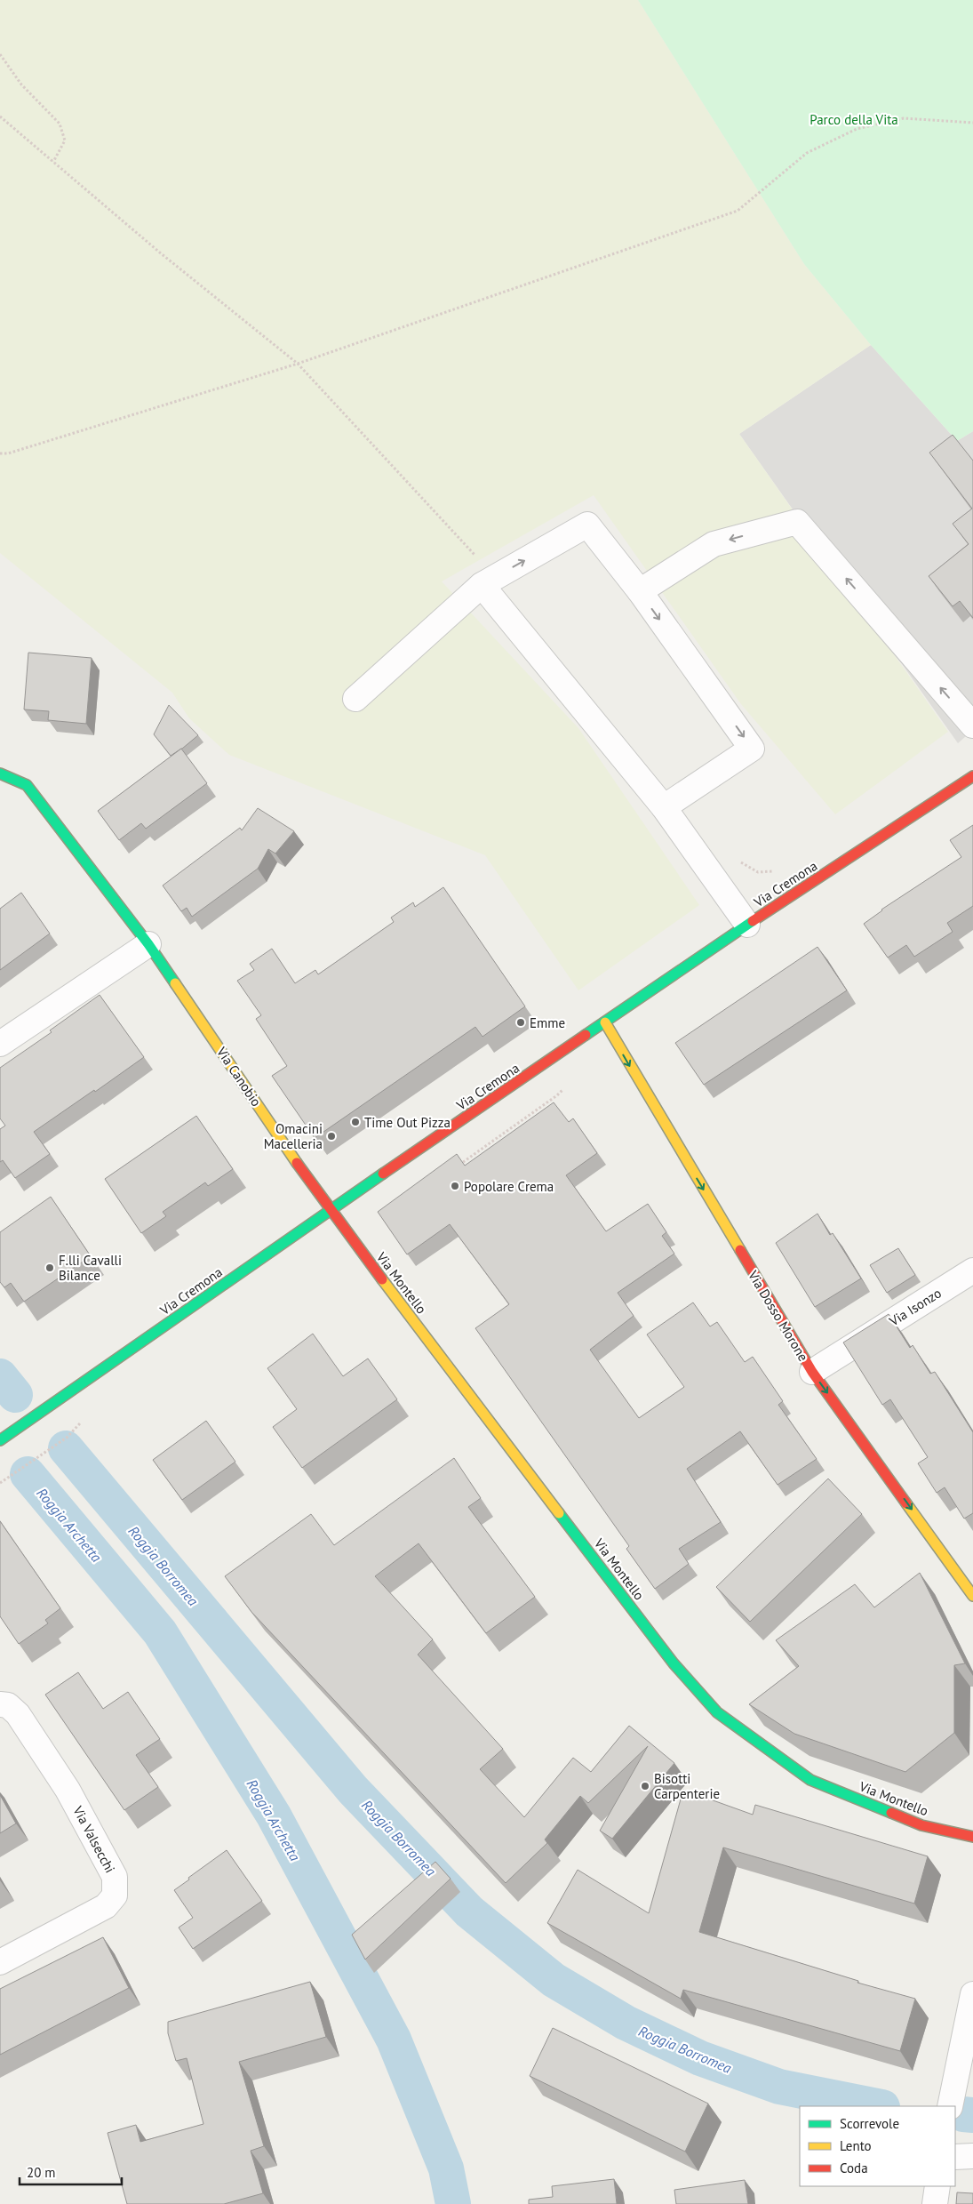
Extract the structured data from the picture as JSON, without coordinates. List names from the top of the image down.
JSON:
{
  "streets": {
    "street": [
      "Via Cremona",
      "Via Canobio",
      "Via Montello",
      "Via Isonzo",
      "Via Dosso Morone",
      "Via Valsecchi"
    ]
  },
  "crossings": [
    ["Via Cremona", "Via Canobio"],
    ["Via Cremona", "Via Montello"],
    ["Via Cremona", "Via Dosso Morone"],
    ["Via Canobio", "Via Montello"],
    ["Via Isonzo", "Via Dosso Morone"]
  ],
  "one_way": ["Via Dosso Morone"],
  "water": ["Roggia Archetta", "Roggia Borromea"],
  "parks": ["Parco della Vita"],
  "places": [
    "Emme",
    "Time Out Pizza",
    "Omacini Macelleria",
    "Popolare Crema",
    "F.lli Cavalli Bilance",
    "Bisotti Carpenterie"
  ],
  "legend": ["Scorrevole", "Lento", "Coda"],
  "scale_bar": "20 m"
}
